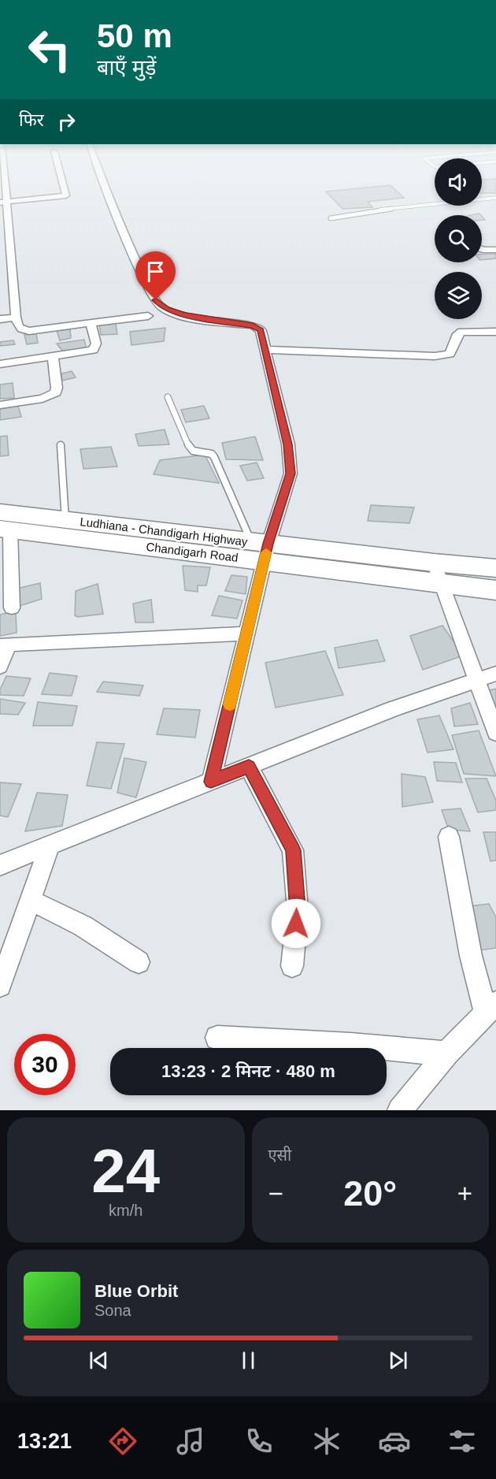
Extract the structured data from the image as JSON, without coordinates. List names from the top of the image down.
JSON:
{
  "streets": {
    "main road": ["Ludhiana - Chandigarh Highway", "Chandigarh Road"]
  },
  "crossings": [
    ["Ludhiana - Chandigarh Highway", "Chandigarh Road"]
  ],
  "page": {
    "turn": ["50 m", "बाएँ मुड़ें"],
    "then": "फिर",
    "limit": "30",
    "trip": "13:23 · 2 मिनट · 480 m",
    "tile": [
      ["24", "km/h"],
      "एसी"
    ],
    "heat": ["−", "20°", "+"],
    "song": ["Blue Orbit", "Sona"],
    "tabs": "13:21"
  }
}
